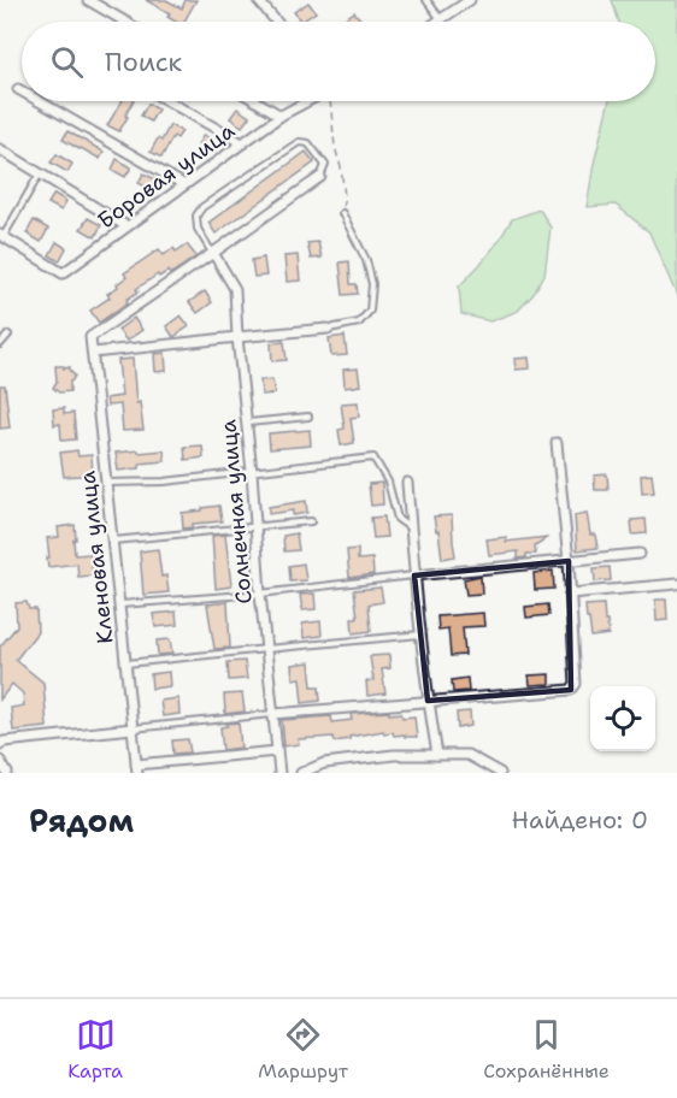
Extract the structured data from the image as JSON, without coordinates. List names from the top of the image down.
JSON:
{
  "streets": {
    "street": ["Боровая улица", "Солнечная улица", "Кленовая улица"]
  },
  "crossings": [
    ["Солнечная улица", "Кленовая улица"]
  ],
  "page": {
    "search": "Поиск",
    "heading": ["Рядом", "Найдено: 0"],
    "nav": ["Карта", "Маршрут", "Сохранённые"]
  }
}
